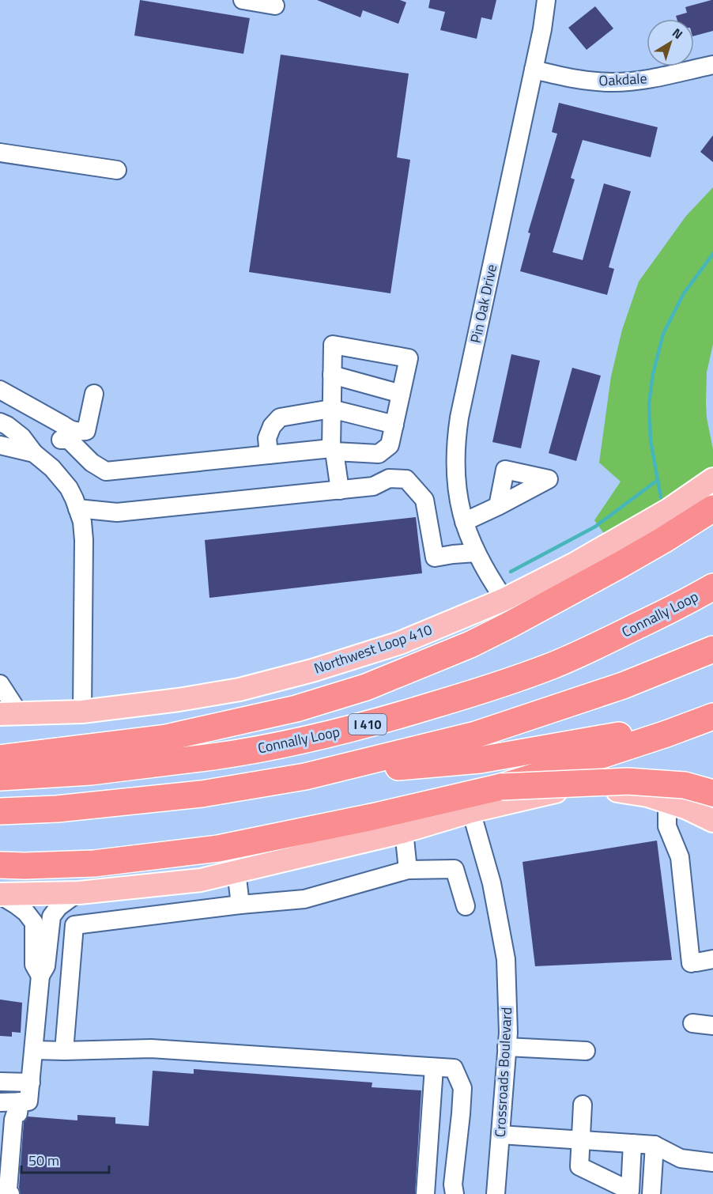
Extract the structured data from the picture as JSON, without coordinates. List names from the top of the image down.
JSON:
{
  "streets": {
    "highway": ["Connally Loop", "I 410"],
    "main road": ["Northwest Loop 410"],
    "street": ["Oakdale", "Pin Oak Drive", "Crossroads Boulevard"]
  },
  "crossings": [
    ["Oakdale", "Pin Oak Drive"],
    ["Pin Oak Drive", "Northwest Loop 410"]
  ],
  "scale_bar": "50 m",
  "north": "top right"
}
